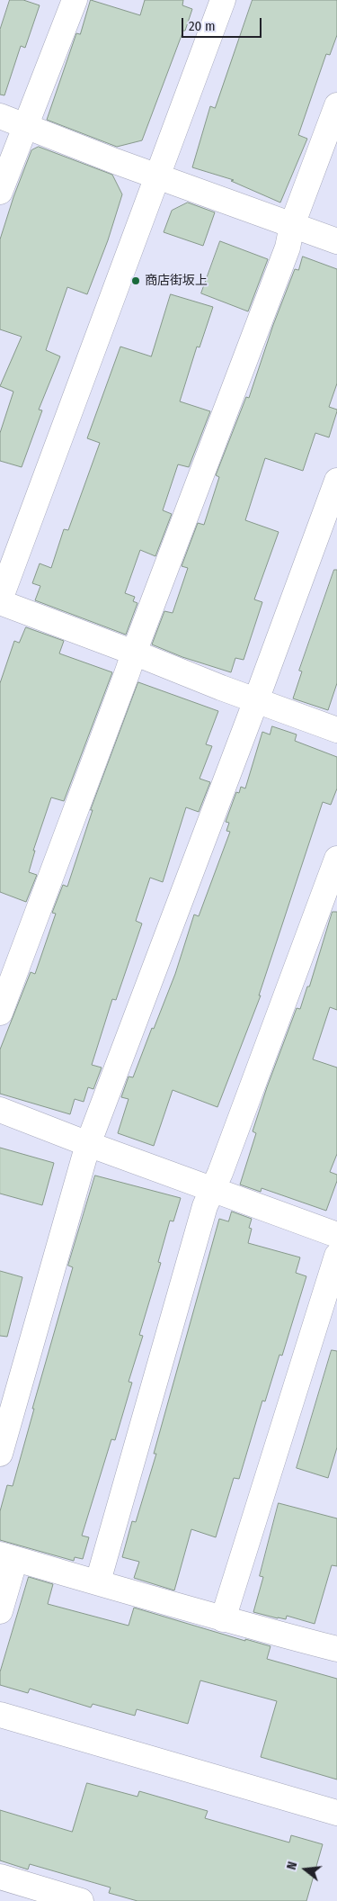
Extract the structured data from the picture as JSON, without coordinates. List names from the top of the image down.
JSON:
{
  "places": ["商店街坂上"],
  "scale_bar": "20 m",
  "north": "left"
}
